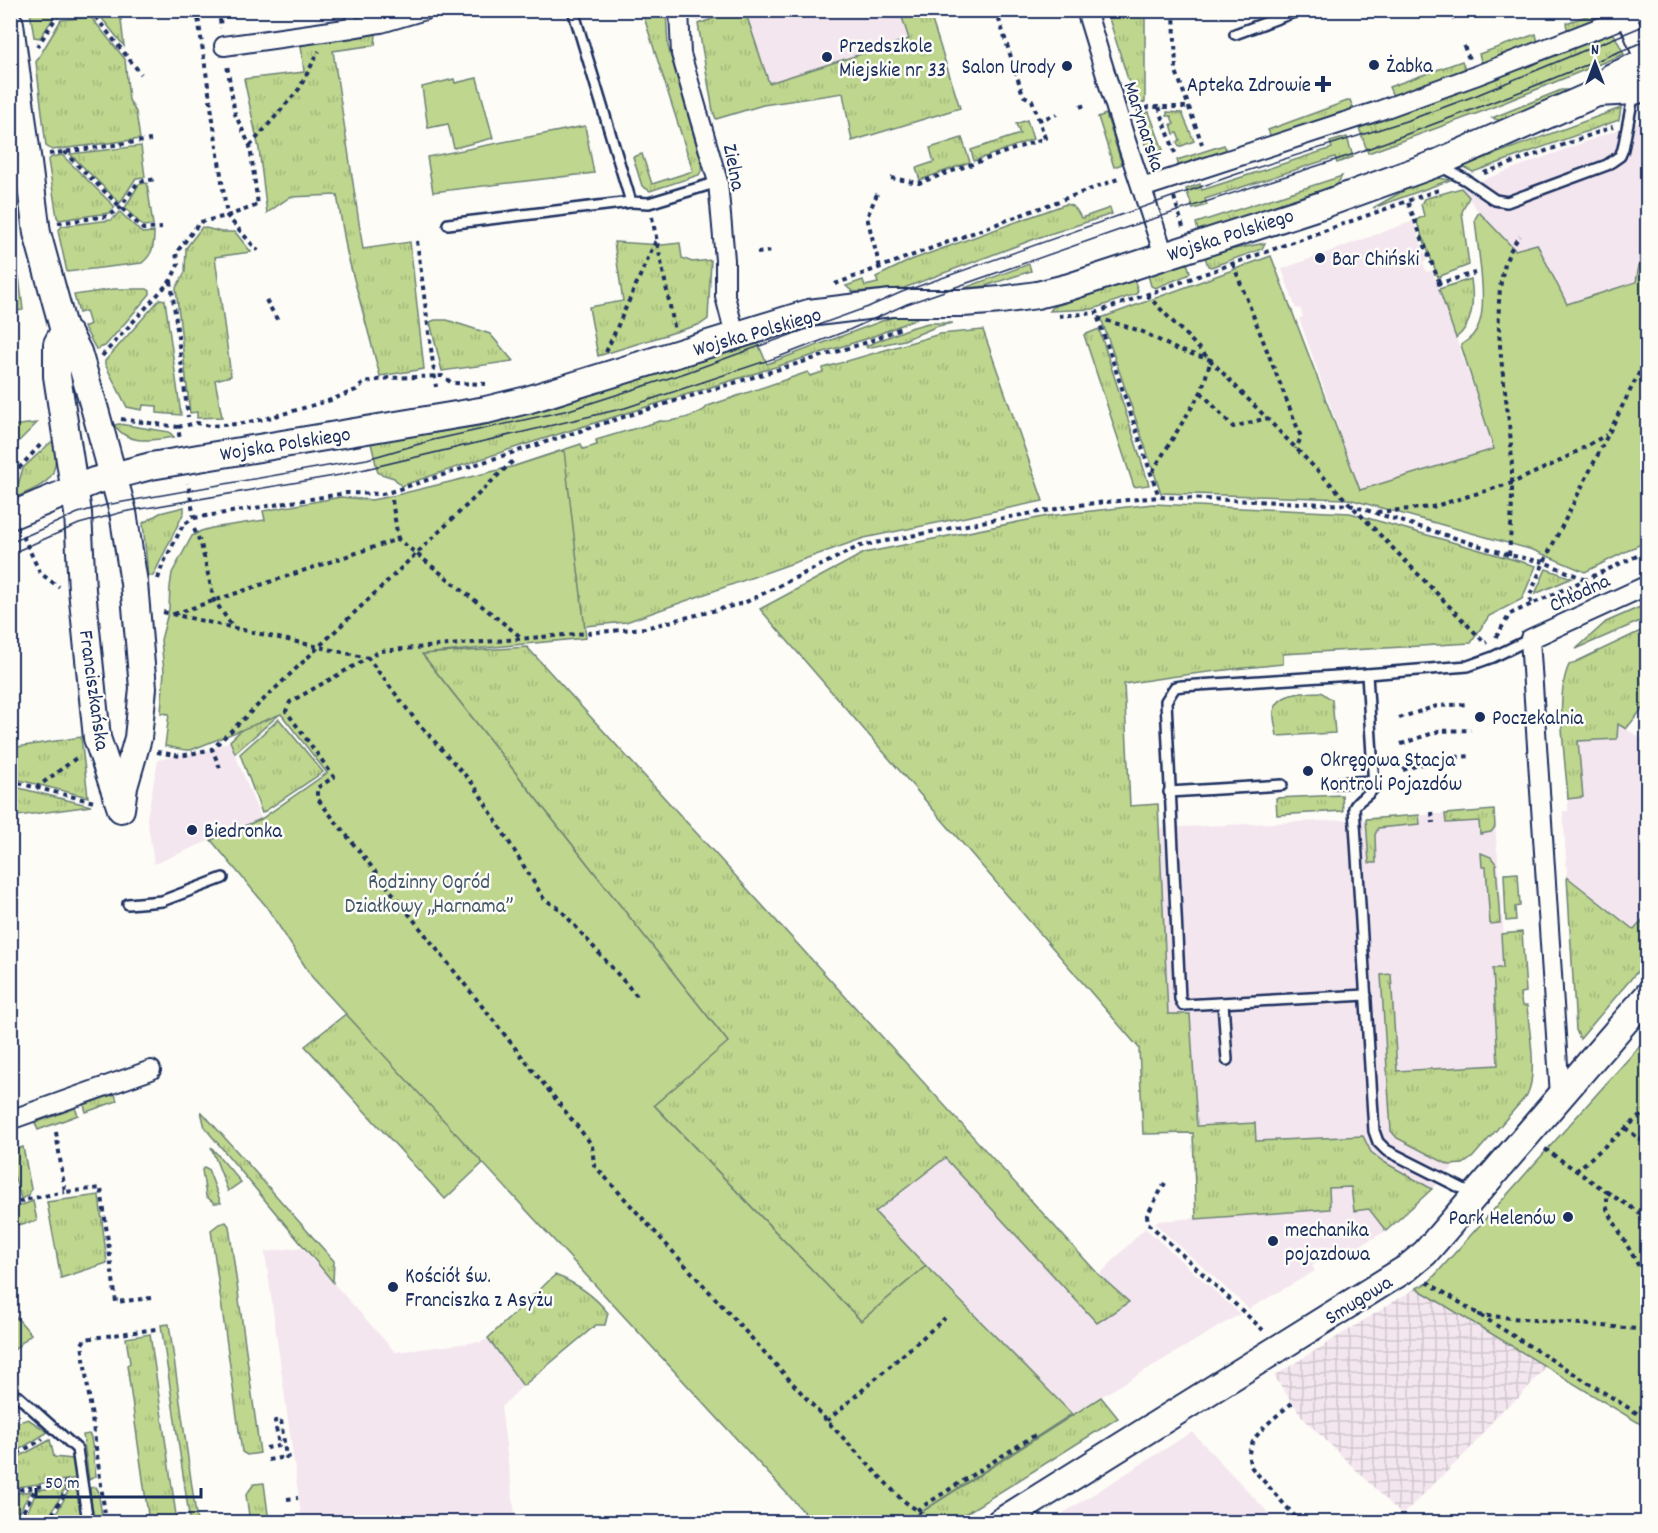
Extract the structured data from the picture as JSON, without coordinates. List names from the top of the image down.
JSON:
{
  "streets": {
    "main road": ["Wojska Polskiego", "Franciszkańska", "Smugowa"],
    "street": ["Marynarska", "Zielna", "Chłodna"]
  },
  "crossings": [
    ["Marynarska", "Wojska Polskiego"],
    ["Zielna", "Wojska Polskiego"],
    ["Wojska Polskiego", "Franciszkańska"]
  ],
  "parks": ["Rodzinny Ogród Działkowy „Harnama”"],
  "places": {
    "other": [
      "Przedszkole Miejskie nr 33",
      "Żabka",
      "Salon Urody",
      "Bar Chiński",
      "Poczekalnia",
      "Okręgowa Stacja Kontroli Pojazdów",
      "Biedronka",
      "Park Helenów",
      "mechanika pojazdowa",
      "Kościół św. Franciszka z Asyżu"
    ],
    "health": ["Apteka Zdrowie"]
  },
  "scale_bar": "50 m",
  "north": "top"
}
